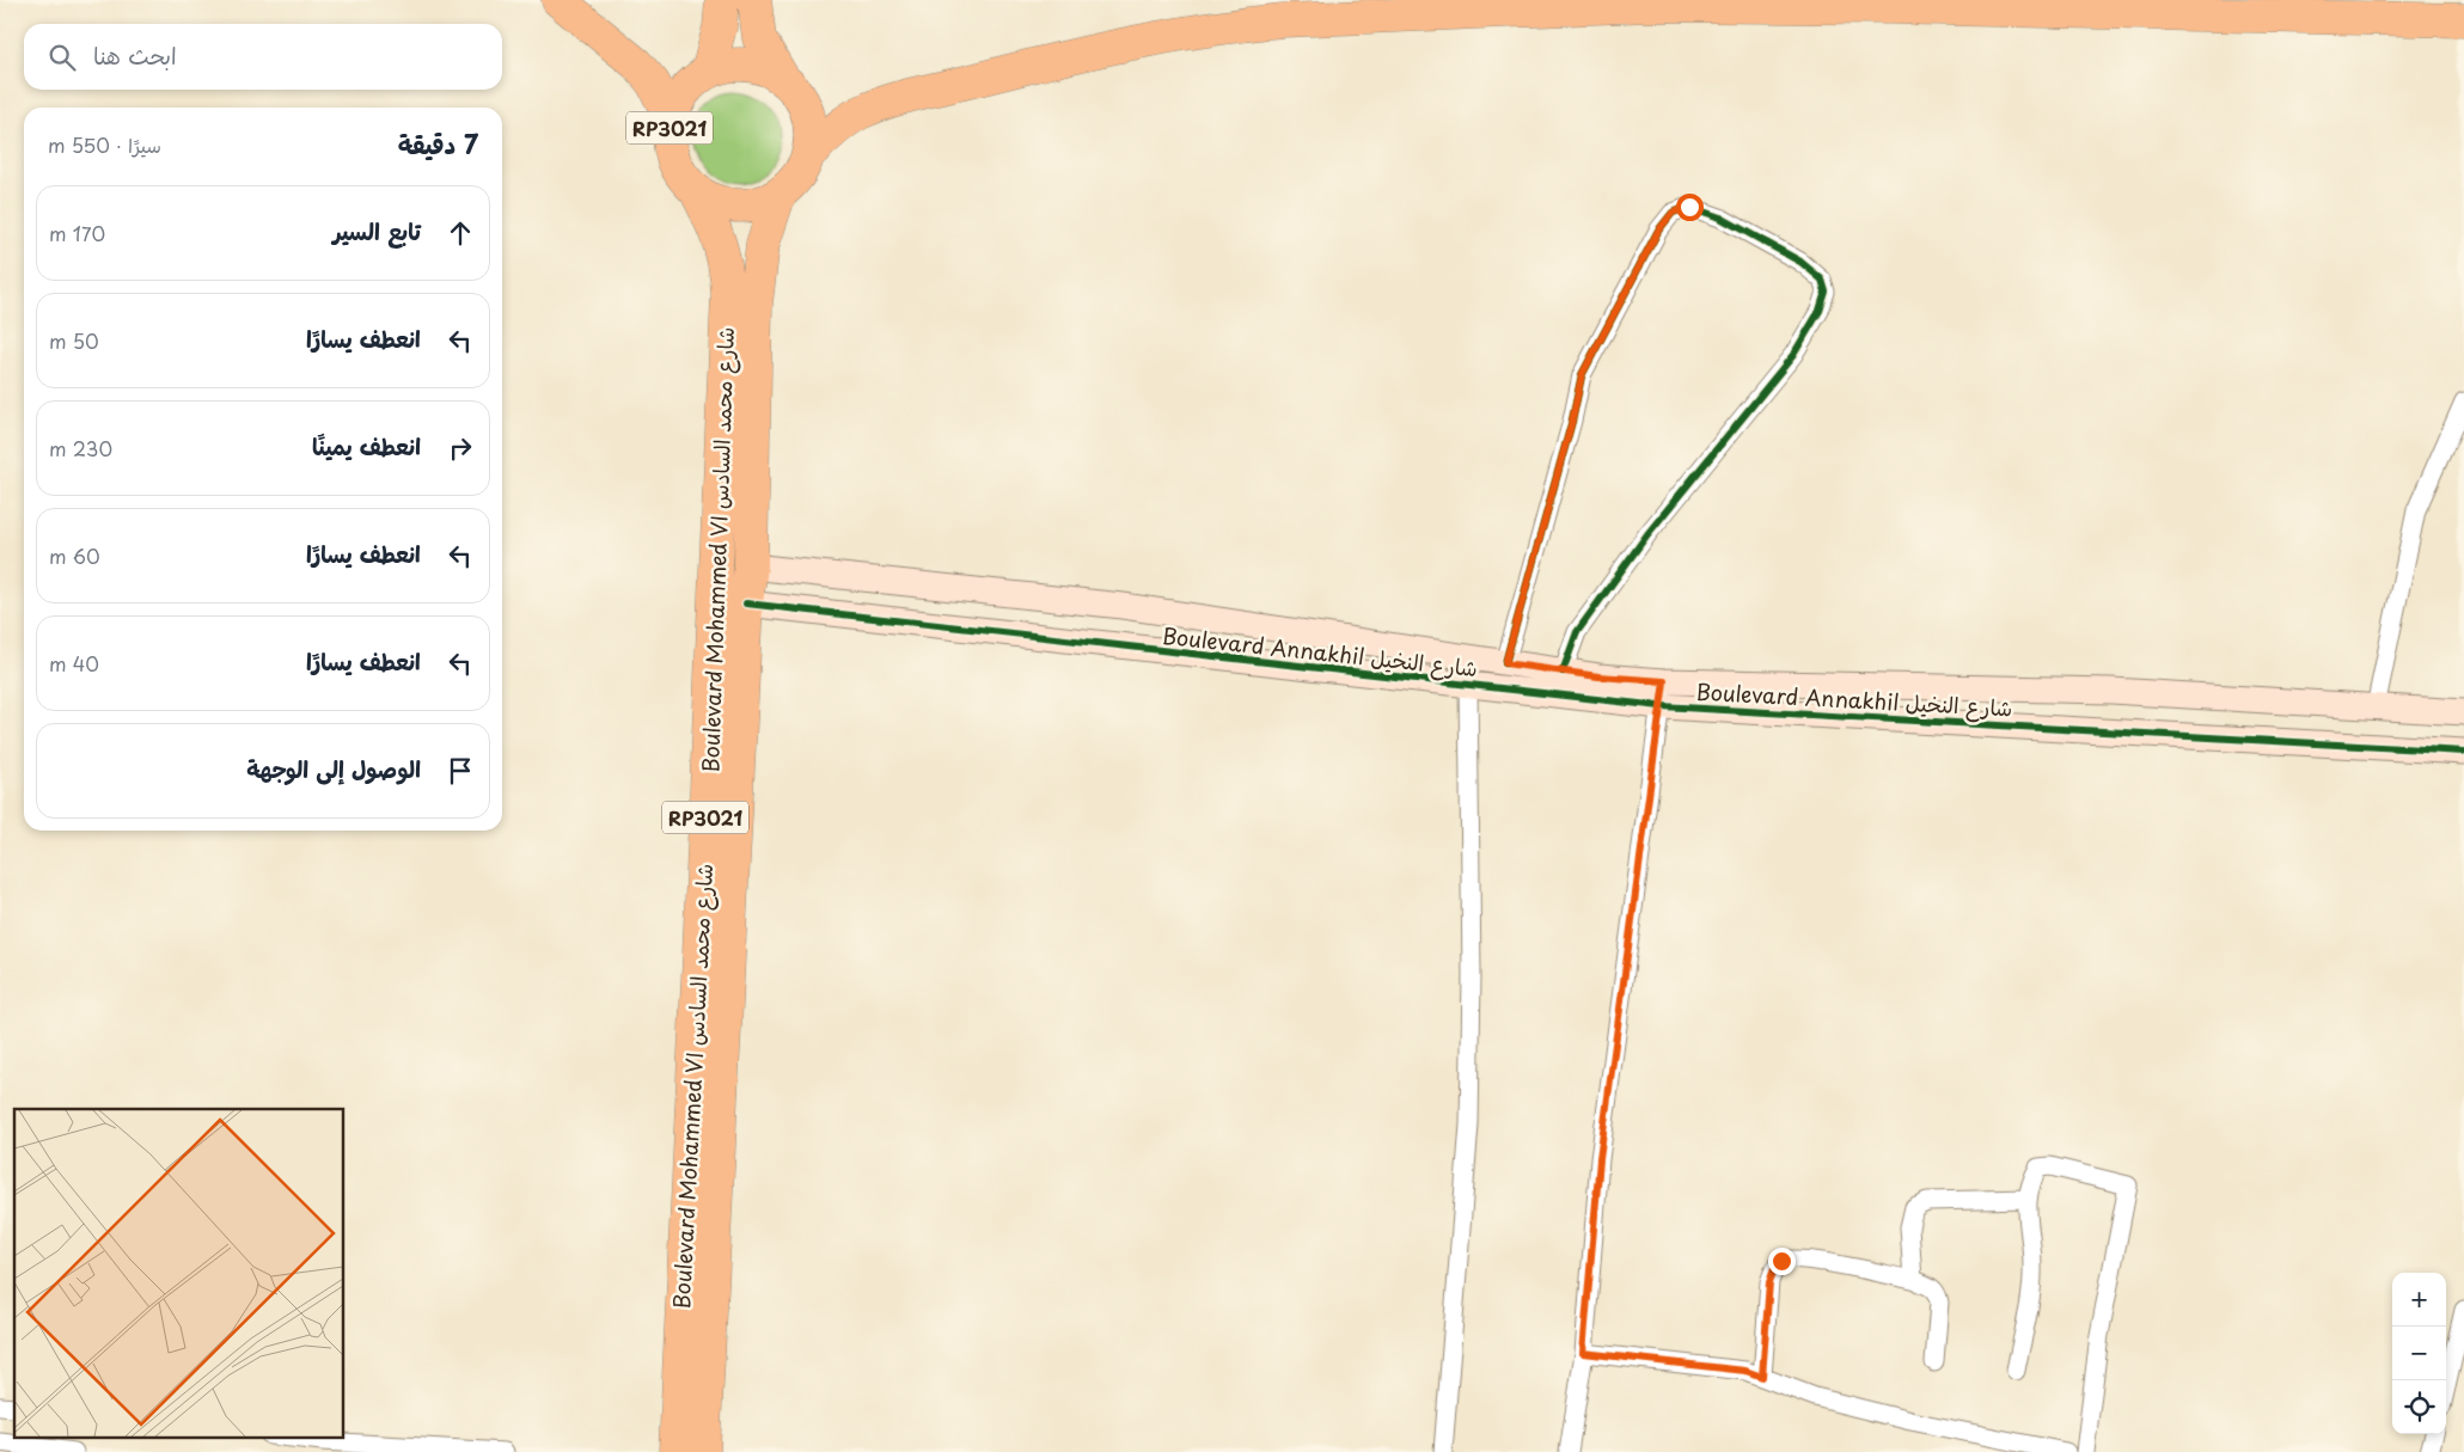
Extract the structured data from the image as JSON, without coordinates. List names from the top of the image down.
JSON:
{
  "streets": {
    "highway": ["RP3021", "Boulevard Mohammed VI شارع محمد السادس"],
    "street": ["Boulevard Annakhil شارع النخيل"]
  },
  "crossings": [
    ["RP3021", "Boulevard Mohammed VI شارع محمد السادس"],
    ["Boulevard Mohammed VI شارع محمد السادس", "Boulevard Annakhil شارع النخيل"]
  ],
  "page": {
    "search": "ابحث هنا",
    "heading": ["7 دقيقة", "سيرًا · 550 m"],
    "list": [
      ["تابع السير", "170 m"],
      ["انعطف يسارًا", "50 m"],
      ["انعطف يمينًا", "230 m"],
      ["انعطف يسارًا", "60 m"],
      ["انعطف يسارًا", "40 m"],
      "الوصول إلى الوجهة"
    ],
    "map_buttons": ["+", "−"]
  }
}
